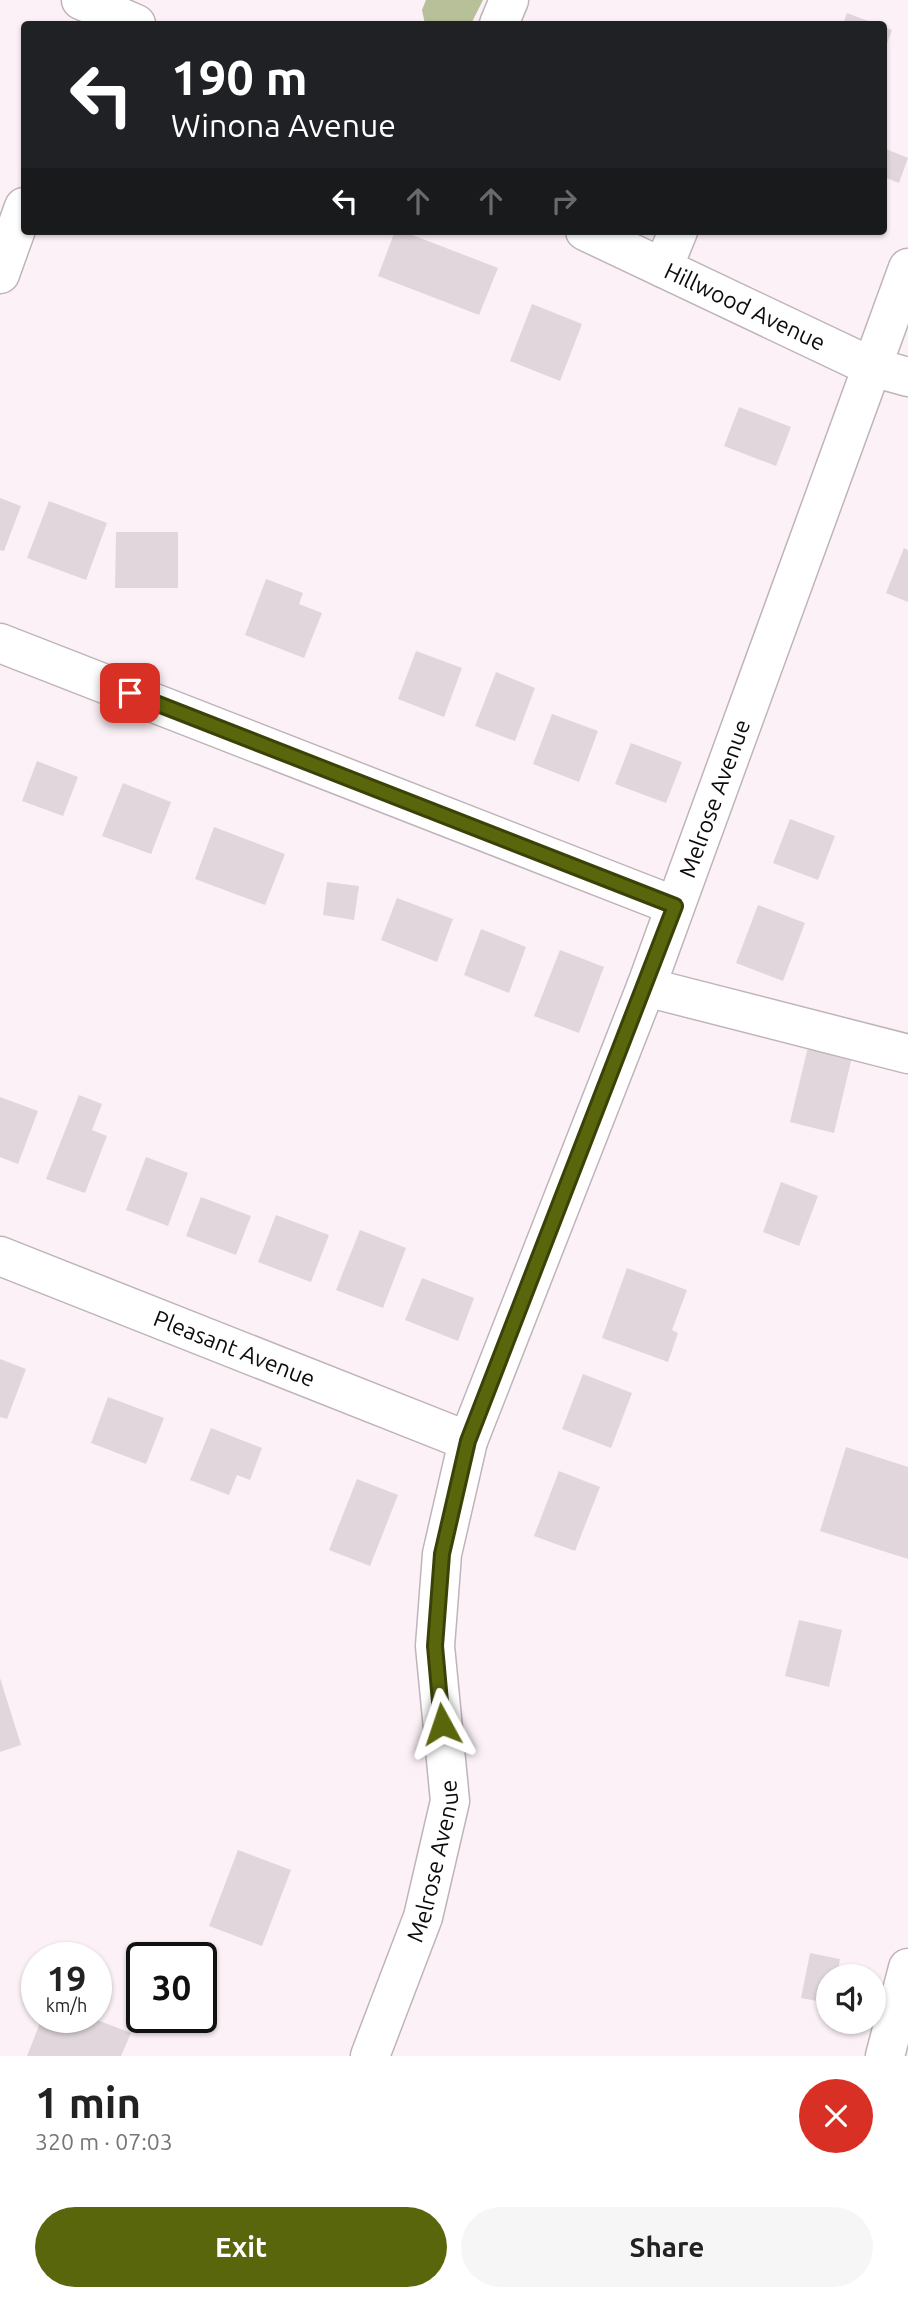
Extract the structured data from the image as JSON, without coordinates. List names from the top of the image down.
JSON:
{
  "streets": {
    "street": ["Hillwood Avenue", "Melrose Avenue", "Pleasant Avenue"]
  },
  "crossings": [
    ["Hillwood Avenue", "Melrose Avenue"],
    ["Melrose Avenue", "Pleasant Avenue"]
  ],
  "page": {
    "turn": ["190 m", "Winona Avenue"],
    "speed": "19 km/h",
    "limit": "30",
    "heading": ["1 min", "320 m · 07:03"],
    "buttons": ["Exit", "Share"]
  }
}
